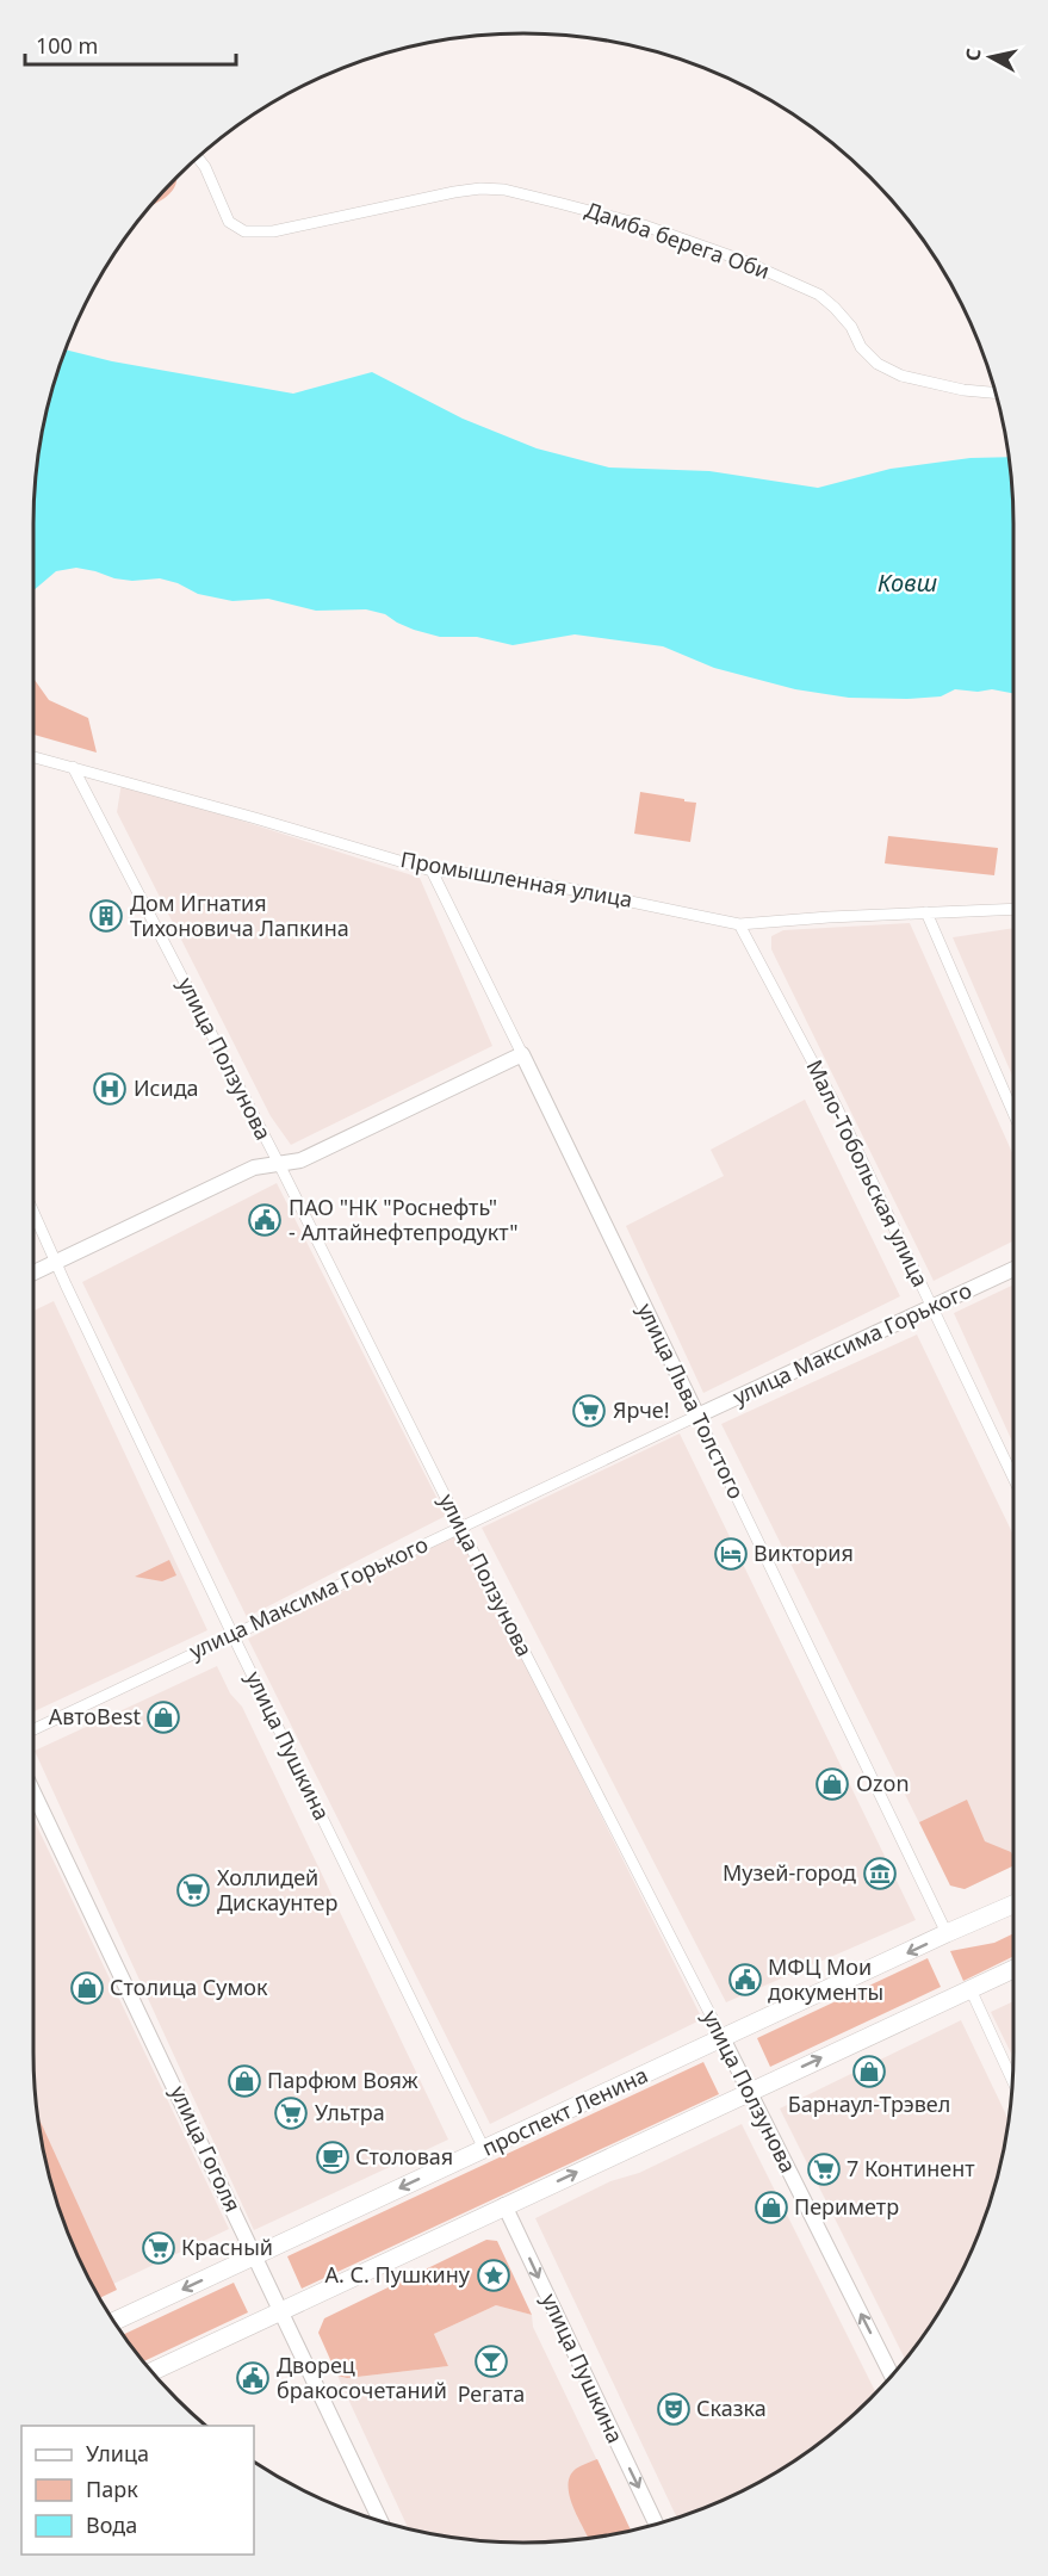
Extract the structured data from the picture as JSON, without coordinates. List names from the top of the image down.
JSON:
{
  "streets": {
    "main road": ["проспект Ленина"],
    "street": [
      "Дамба берега Оби",
      "Промышленная улица",
      "улица Ползунова",
      "Мало-Тобольская улица",
      "улица Максима Горького",
      "улица Льва Толстого",
      "улица Пушкина",
      "улица Гоголя"
    ]
  },
  "crossings": [
    ["Промышленная улица", "улица Ползунова"],
    ["Промышленная улица", "Мало-Тобольская улица"],
    ["Промышленная улица", "улица Льва Толстого"],
    ["улица Ползунова", "улица Максима Горького"],
    ["улица Ползунова", "проспект Ленина"],
    ["Мало-Тобольская улица", "улица Максима Горького"],
    ["улица Максима Горького", "улица Льва Толстого"],
    ["улица Максима Горького", "улица Пушкина"],
    ["улица Льва Толстого", "проспект Ленина"],
    ["улица Пушкина", "проспект Ленина"],
    ["проспект Ленина", "улица Гоголя"]
  ],
  "water": ["Ковш"],
  "places": {
    "building": ["Дом Игнатия Тихоновича Лапкина"],
    "hospital": ["Исида"],
    "public building": ["ПАО \"НК \"Роснефть\" - Алтайнефтепродукт\"", "МФЦ Мои документы", "Дворец бракосочетаний"],
    "supermarket": [
      "Ярче!",
      "Холлидей Дискаунтер",
      "Ультра",
      "7 Континент",
      "Красный"
    ],
    "hotel": ["Виктория"],
    "shop": [
      "АвтоBest",
      "Ozon",
      "Столица Сумок",
      "Барнаул-Трэвел",
      "Парфюм Вояж",
      "Периметр"
    ],
    "museum": ["Музей-город"],
    "cafe": ["Столовая"],
    "place": ["А. С. Пушкину"],
    "bar": ["Регата"],
    "theatre": ["Сказка"]
  },
  "legend": ["Улица", "Парк", "Вода"],
  "scale_bar": "100 m",
  "north": "left"
}
